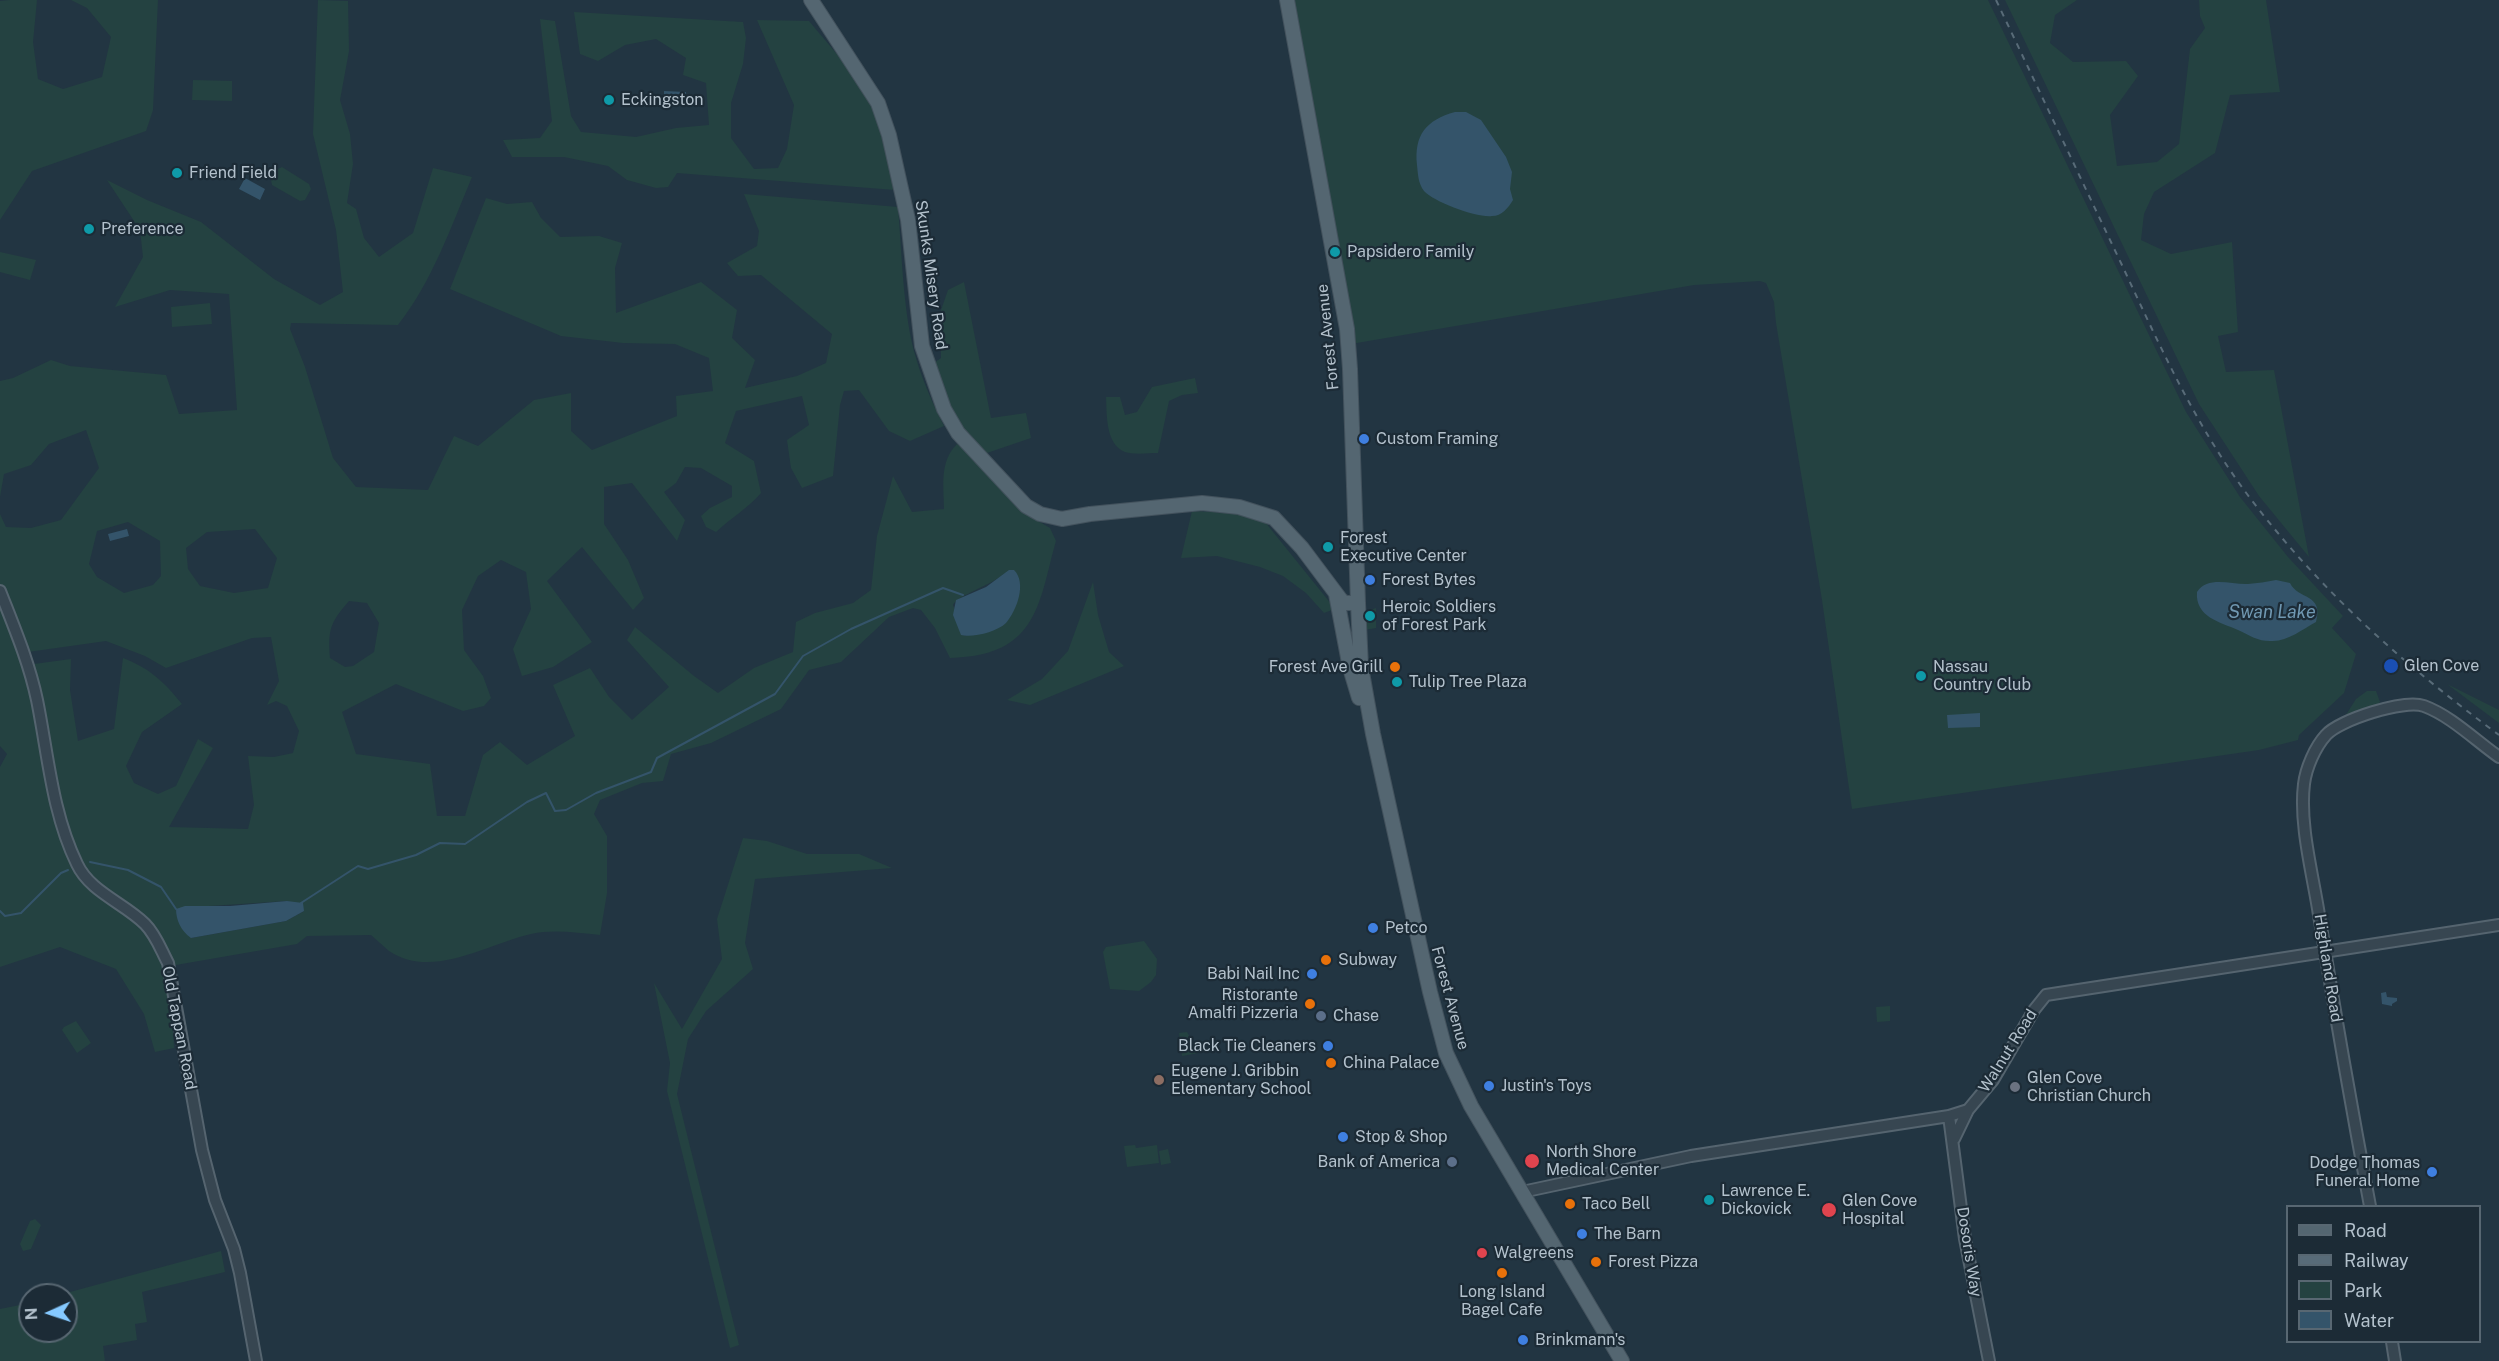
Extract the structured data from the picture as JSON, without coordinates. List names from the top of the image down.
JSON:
{
  "streets": {
    "main road": ["Skunks Misery Road", "Forest Avenue"],
    "street": [
      "Highland Road",
      "Old Tappan Road",
      "Walnut Road",
      "Dosoris Way"
    ]
  },
  "crossings": [
    ["Forest Avenue", "Walnut Road"],
    ["Highland Road", "Walnut Road"],
    ["Walnut Road", "Dosoris Way"]
  ],
  "water": ["Swan Lake"],
  "places": [
    "Eckingston",
    "Friend Field",
    "Preference",
    "Papsidero Family",
    "Custom Framing",
    "Forest Executive Center",
    "Forest Bytes",
    "Heroic Soldiers of Forest Park",
    "Glen Cove",
    "Forest Ave Grill",
    "Nassau Country Club",
    "Tulip Tree Plaza",
    "Petco",
    "Subway",
    "Babi Nail Inc",
    "Ristorante Amalfi Pizzeria",
    "Chase",
    "Black Tie Cleaners",
    "China Palace",
    "Eugene J. Gribbin Elementary School",
    "Justin's Toys",
    "Glen Cove Christian Church",
    "Stop & Shop",
    "North Shore Medical Center",
    "Bank of America",
    "Dodge Thomas Funeral Home",
    "Lawrence E. Dickovick",
    "Taco Bell",
    "Glen Cove Hospital",
    "The Barn",
    "Walgreens",
    "Forest Pizza",
    "Long Island Bagel Cafe",
    "Brinkmann's"
  ],
  "legend": [
    "Road",
    "Railway",
    "Park",
    "Water"
  ],
  "north": "left"
}
